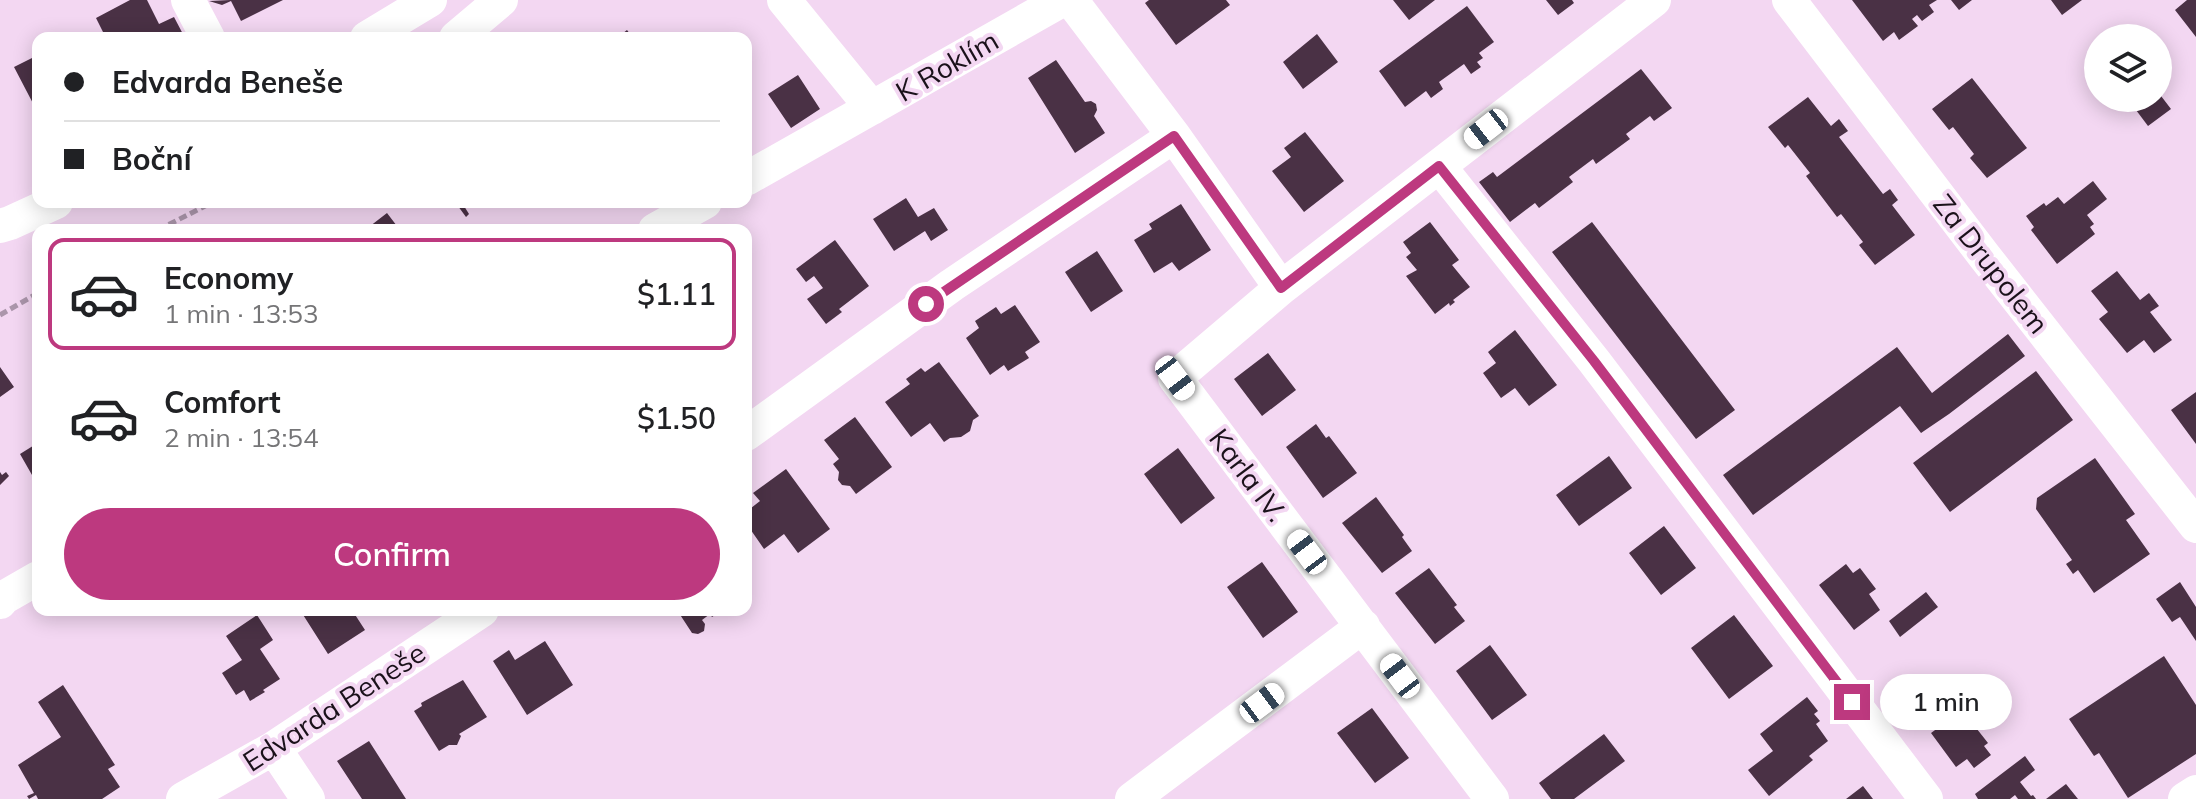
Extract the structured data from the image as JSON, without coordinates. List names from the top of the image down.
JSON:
{
  "streets": {
    "street": [
      "K Roklím",
      "Za Drupolem",
      "Karla IV.",
      "Edvarda Beneše"
    ]
  },
  "page": {
    "banner": ["Edvarda Beneše", "Boční"],
    "list": [
      {
        "name": "Economy",
        "note": "1 min · 13:53",
        "value": "$1.11"
      },
      {
        "name": "Comfort",
        "note": "2 min · 13:54",
        "value": "$1.50"
      }
    ],
    "buttons": "Confirm",
    "bubble": "1 min"
  }
}
